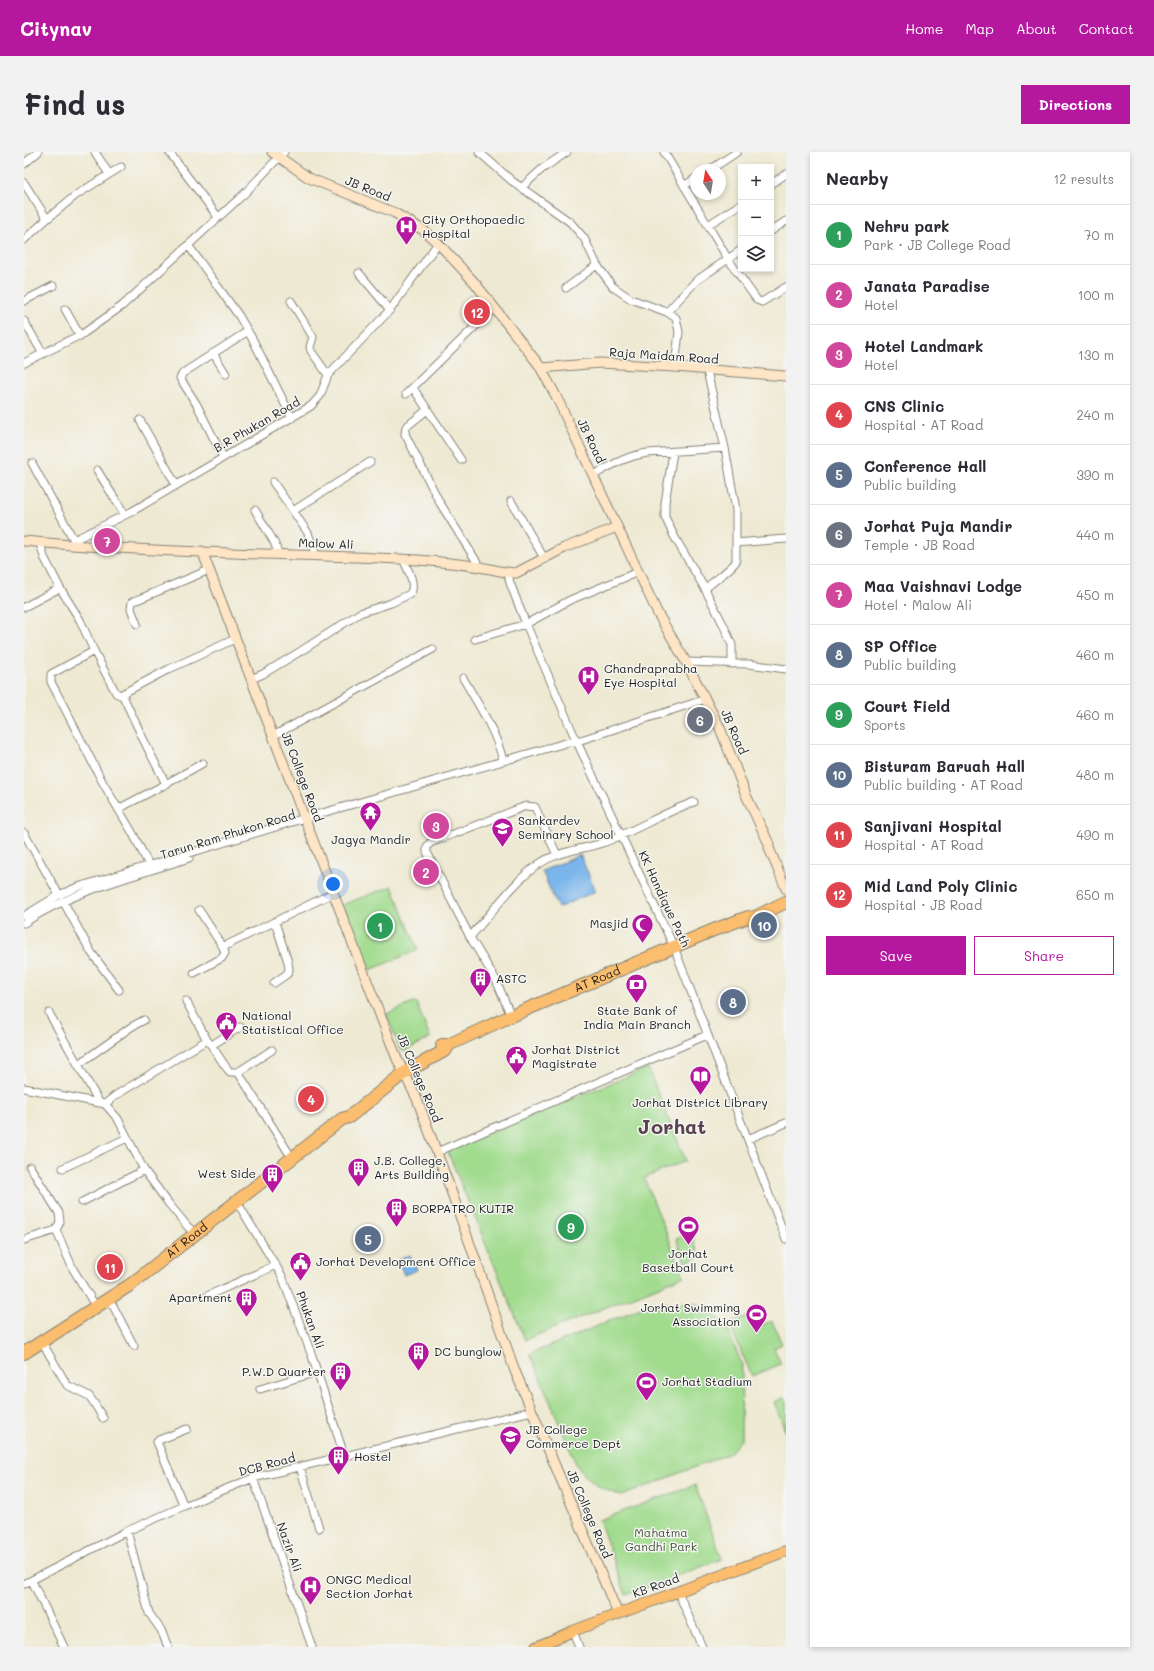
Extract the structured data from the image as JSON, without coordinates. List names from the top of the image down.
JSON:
{
  "streets": {
    "highway": ["AT Road"],
    "main road": ["KB Road"],
    "street": [
      "JB Road",
      "Raja Maidam Road",
      "B.R Phukan Road",
      "Malow Ali",
      "JB College Road",
      "Tarun Ram Phukon Road",
      "KK Handique Path",
      "Phukan Ali",
      "DCB Road",
      "Nazir Ali"
    ]
  },
  "crossings": [
    ["JB Road", "Raja Maidam Road"],
    ["JB Road", "B.R Phukan Road"],
    ["JB Road", "Malow Ali"],
    ["JB Road", "Tarun Ram Phukon Road"],
    ["B.R Phukan Road", "Malow Ali"],
    ["Malow Ali", "JB College Road"],
    ["Malow Ali", "KK Handique Path"],
    ["JB College Road", "Tarun Ram Phukon Road"],
    ["JB College Road", "AT Road"],
    ["JB College Road", "DCB Road"],
    ["JB College Road", "KB Road"],
    ["Tarun Ram Phukon Road", "KK Handique Path"],
    ["KK Handique Path", "AT Road"],
    ["AT Road", "Phukan Ali"],
    ["Phukan Ali", "DCB Road"],
    ["DCB Road", "Nazir Ali"]
  ],
  "districts": ["Jorhat"],
  "parks": ["Mahatma Gandhi Park"],
  "places": {
    "hospital": ["City Orthopaedic Hospital", "Chandraprabha Eye Hospital", "ONGC Medical Section Jorhat"],
    "temple": ["Jagya Mandir"],
    "school or university": ["Sankardev Seminary School", "JB College Commerce Dept"],
    "mosque": ["Masjid"],
    "building": [
      "ASTC",
      "J.B. College, Arts Building",
      "West Side",
      "BORPATRO KUTIR",
      "Apartment",
      "DC bunglow",
      "P.W.D Quarter",
      "Hostel"
    ],
    "bank": ["State Bank of India Main Branch"],
    "public building": ["National Statistical Office", "Jorhat District Magistrate", "Jorhat Development Office"],
    "library": ["Jorhat District Library"],
    "sports": ["Jorhat Basetball Court", "Jorhat Swimming Association", "Jorhat Stadium"]
  },
  "north": "top",
  "page": {
    "header": "Citynav",
    "nav": [
      "Home",
      "Map",
      "About",
      "Contact"
    ],
    "buttons": [
      "Directions",
      ["Save", "Share"]
    ],
    "title": "Find us",
    "heading": ["Nearby", "12 results"],
    "map_buttons": ["+", "−"],
    "list": [
      {
        "mark": "1",
        "name": "Nehru park",
        "note": "Park · JB College Road",
        "value": "70 m"
      },
      {
        "mark": "2",
        "name": "Janata Paradise",
        "note": "Hotel",
        "value": "100 m"
      },
      {
        "mark": "3",
        "name": "Hotel Landmark",
        "note": "Hotel",
        "value": "130 m"
      },
      {
        "mark": "4",
        "name": "CNS Clinic",
        "note": "Hospital · AT Road",
        "value": "240 m"
      },
      {
        "mark": "5",
        "name": "Conference Hall",
        "note": "Public building",
        "value": "390 m"
      },
      {
        "mark": "6",
        "name": "Jorhat Puja Mandir",
        "note": "Temple · JB Road",
        "value": "440 m"
      },
      {
        "mark": "7",
        "name": "Maa Vaishnavi Lodge",
        "note": "Hotel · Malow Ali",
        "value": "450 m"
      },
      {
        "mark": "8",
        "name": "SP Office",
        "note": "Public building",
        "value": "460 m"
      },
      {
        "mark": "9",
        "name": "Court Field",
        "note": "Sports",
        "value": "460 m"
      },
      {
        "mark": "10",
        "name": "Bisturam Baruah Hall",
        "note": "Public building · AT Road",
        "value": "480 m"
      },
      {
        "mark": "11",
        "name": "Sanjivani Hospital",
        "note": "Hospital · AT Road",
        "value": "490 m"
      },
      {
        "mark": "12",
        "name": "Mid Land Poly Clinic",
        "note": "Hospital · JB Road",
        "value": "650 m"
      }
    ],
    "pins": [
      "12",
      "7",
      "6",
      "3",
      "2",
      "10",
      "1",
      "8",
      "4",
      "9",
      "5",
      "11"
    ]
  }
}
